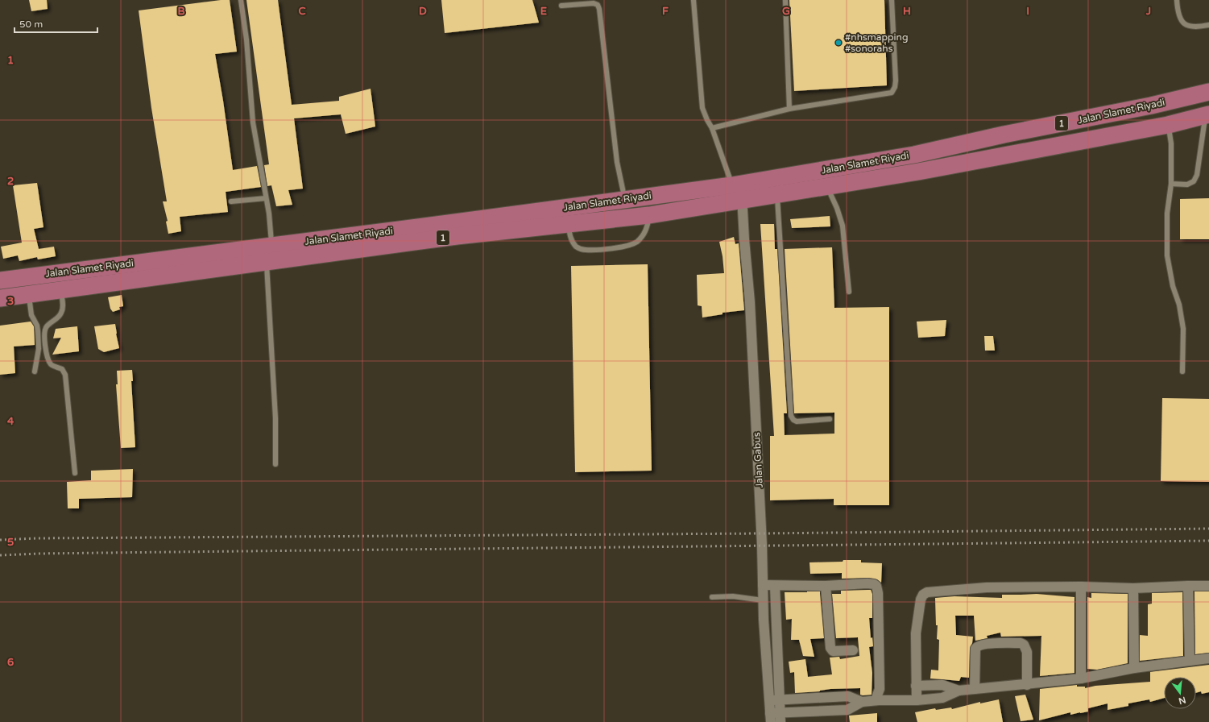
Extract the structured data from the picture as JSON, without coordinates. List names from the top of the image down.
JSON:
{
  "streets": {
    "highway": ["Jalan Slamet Riyadi", "1"],
    "street": ["Jalan Gabus"]
  },
  "crossings": [
    ["Jalan Slamet Riyadi", "Jalan Gabus"]
  ],
  "places": ["#nhsmapping #sonorahs"],
  "scale_bar": "50 m",
  "north": "bottom",
  "grid": {
    "columns": [
      "B",
      "C",
      "D",
      "E",
      "F",
      "G",
      "H",
      "I",
      "J"
    ],
    "rows": [
      "1",
      "2",
      "3",
      "4",
      "5",
      "6"
    ]
  }
}
